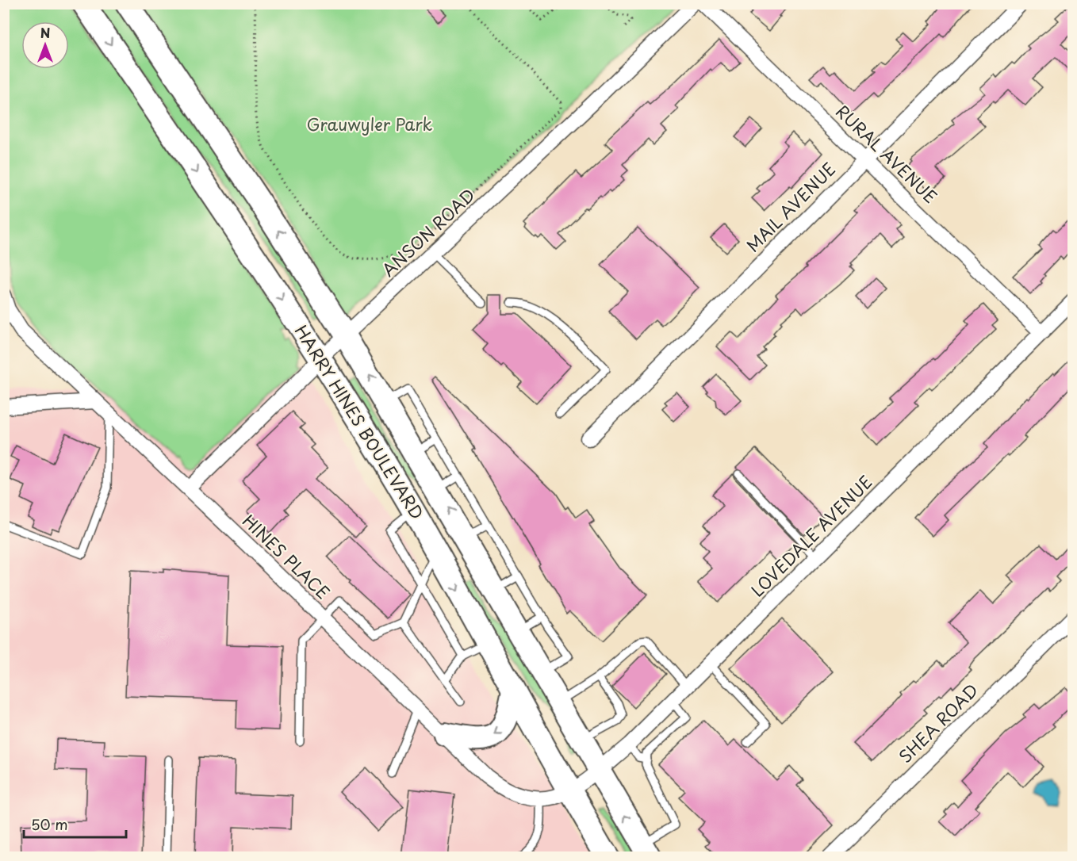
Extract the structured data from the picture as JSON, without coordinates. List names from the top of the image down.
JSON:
{
  "streets": {
    "main road": ["HARRY HINES BOULEVARD"],
    "street": [
      "RURAL AVENUE",
      "MAIL AVENUE",
      "ANSON ROAD",
      "LOVEDALE AVENUE",
      "HINES PLACE",
      "SHEA ROAD"
    ]
  },
  "crossings": [
    ["RURAL AVENUE", "MAIL AVENUE"],
    ["RURAL AVENUE", "LOVEDALE AVENUE"],
    ["ANSON ROAD", "HARRY HINES BOULEVARD"],
    ["ANSON ROAD", "HINES PLACE"],
    ["HARRY HINES BOULEVARD", "LOVEDALE AVENUE"],
    ["HARRY HINES BOULEVARD", "HINES PLACE"],
    ["LOVEDALE AVENUE", "HINES PLACE"]
  ],
  "parks": ["Grauwyler Park"],
  "scale_bar": "50 m",
  "north": "top"
}
